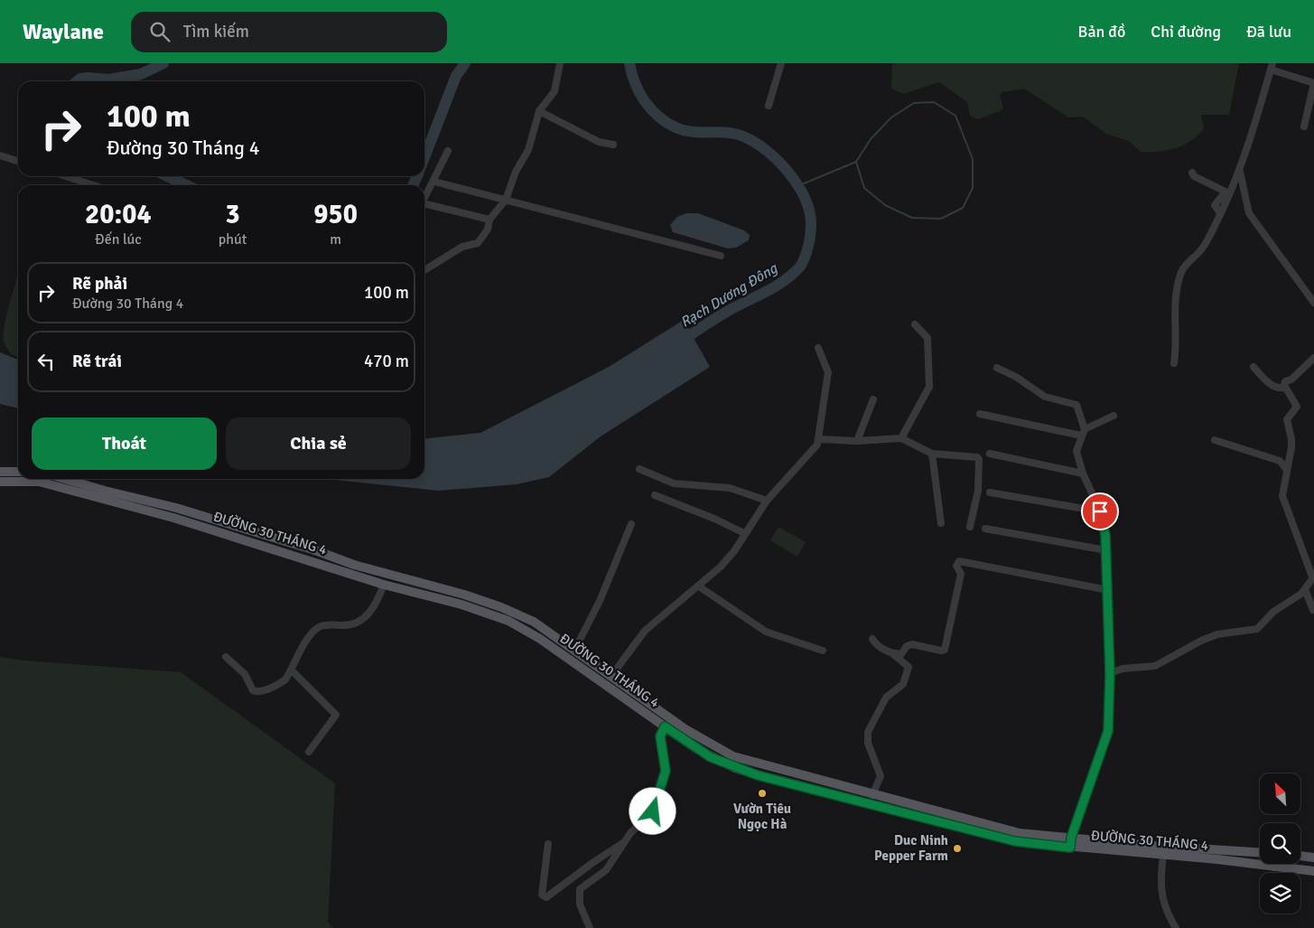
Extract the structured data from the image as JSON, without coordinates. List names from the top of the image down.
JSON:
{
  "streets": {
    "main road": ["ĐƯỜNG 30 THÁNG 4"]
  },
  "water": ["Rạch Dương Đông"],
  "places": ["Vườn Tiêu Ngọc Hà", "Duc Ninh Pepper Farm"],
  "north": "top left",
  "page": {
    "header": "Waylane",
    "search": "Tìm kiếm",
    "nav": ["Bản đồ", "Chỉ đường", "Đã lưu"],
    "turn": ["100 m", "Đường 30 Tháng 4"],
    "eta": [
      "20:04",
      "Đến lúc",
      "3",
      "phút",
      "950",
      "m"
    ],
    "list": [
      {
        "name": "Rẽ phải",
        "note": "Đường 30 Tháng 4",
        "value": "100 m"
      },
      {
        "name": "Rẽ trái",
        "value": "470 m"
      }
    ],
    "buttons": ["Thoát", "Chia sẻ"]
  }
}
